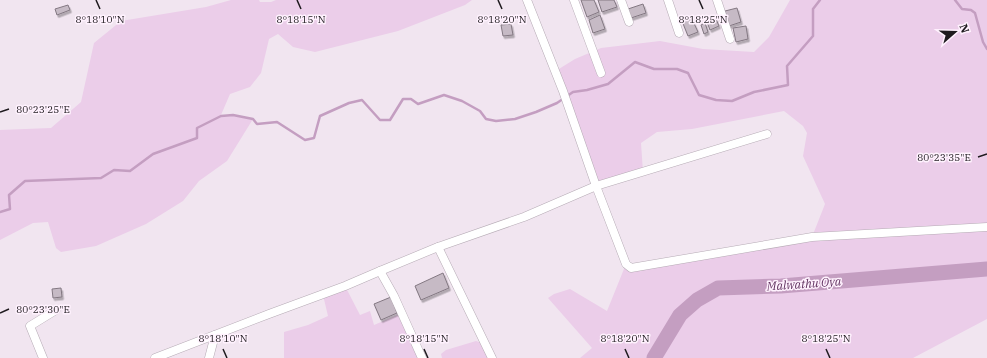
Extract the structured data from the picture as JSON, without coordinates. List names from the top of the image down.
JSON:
{
  "water": ["Malwathu Oya"],
  "north": "right",
  "coordinates": [
    "8°18'10\"N",
    "8°18'20\"N",
    "8°18'25\"N",
    "8°18'15\"N",
    "80°23'25\"E",
    "80°23'35\"E",
    "80°23'30\"E"
  ]
}
